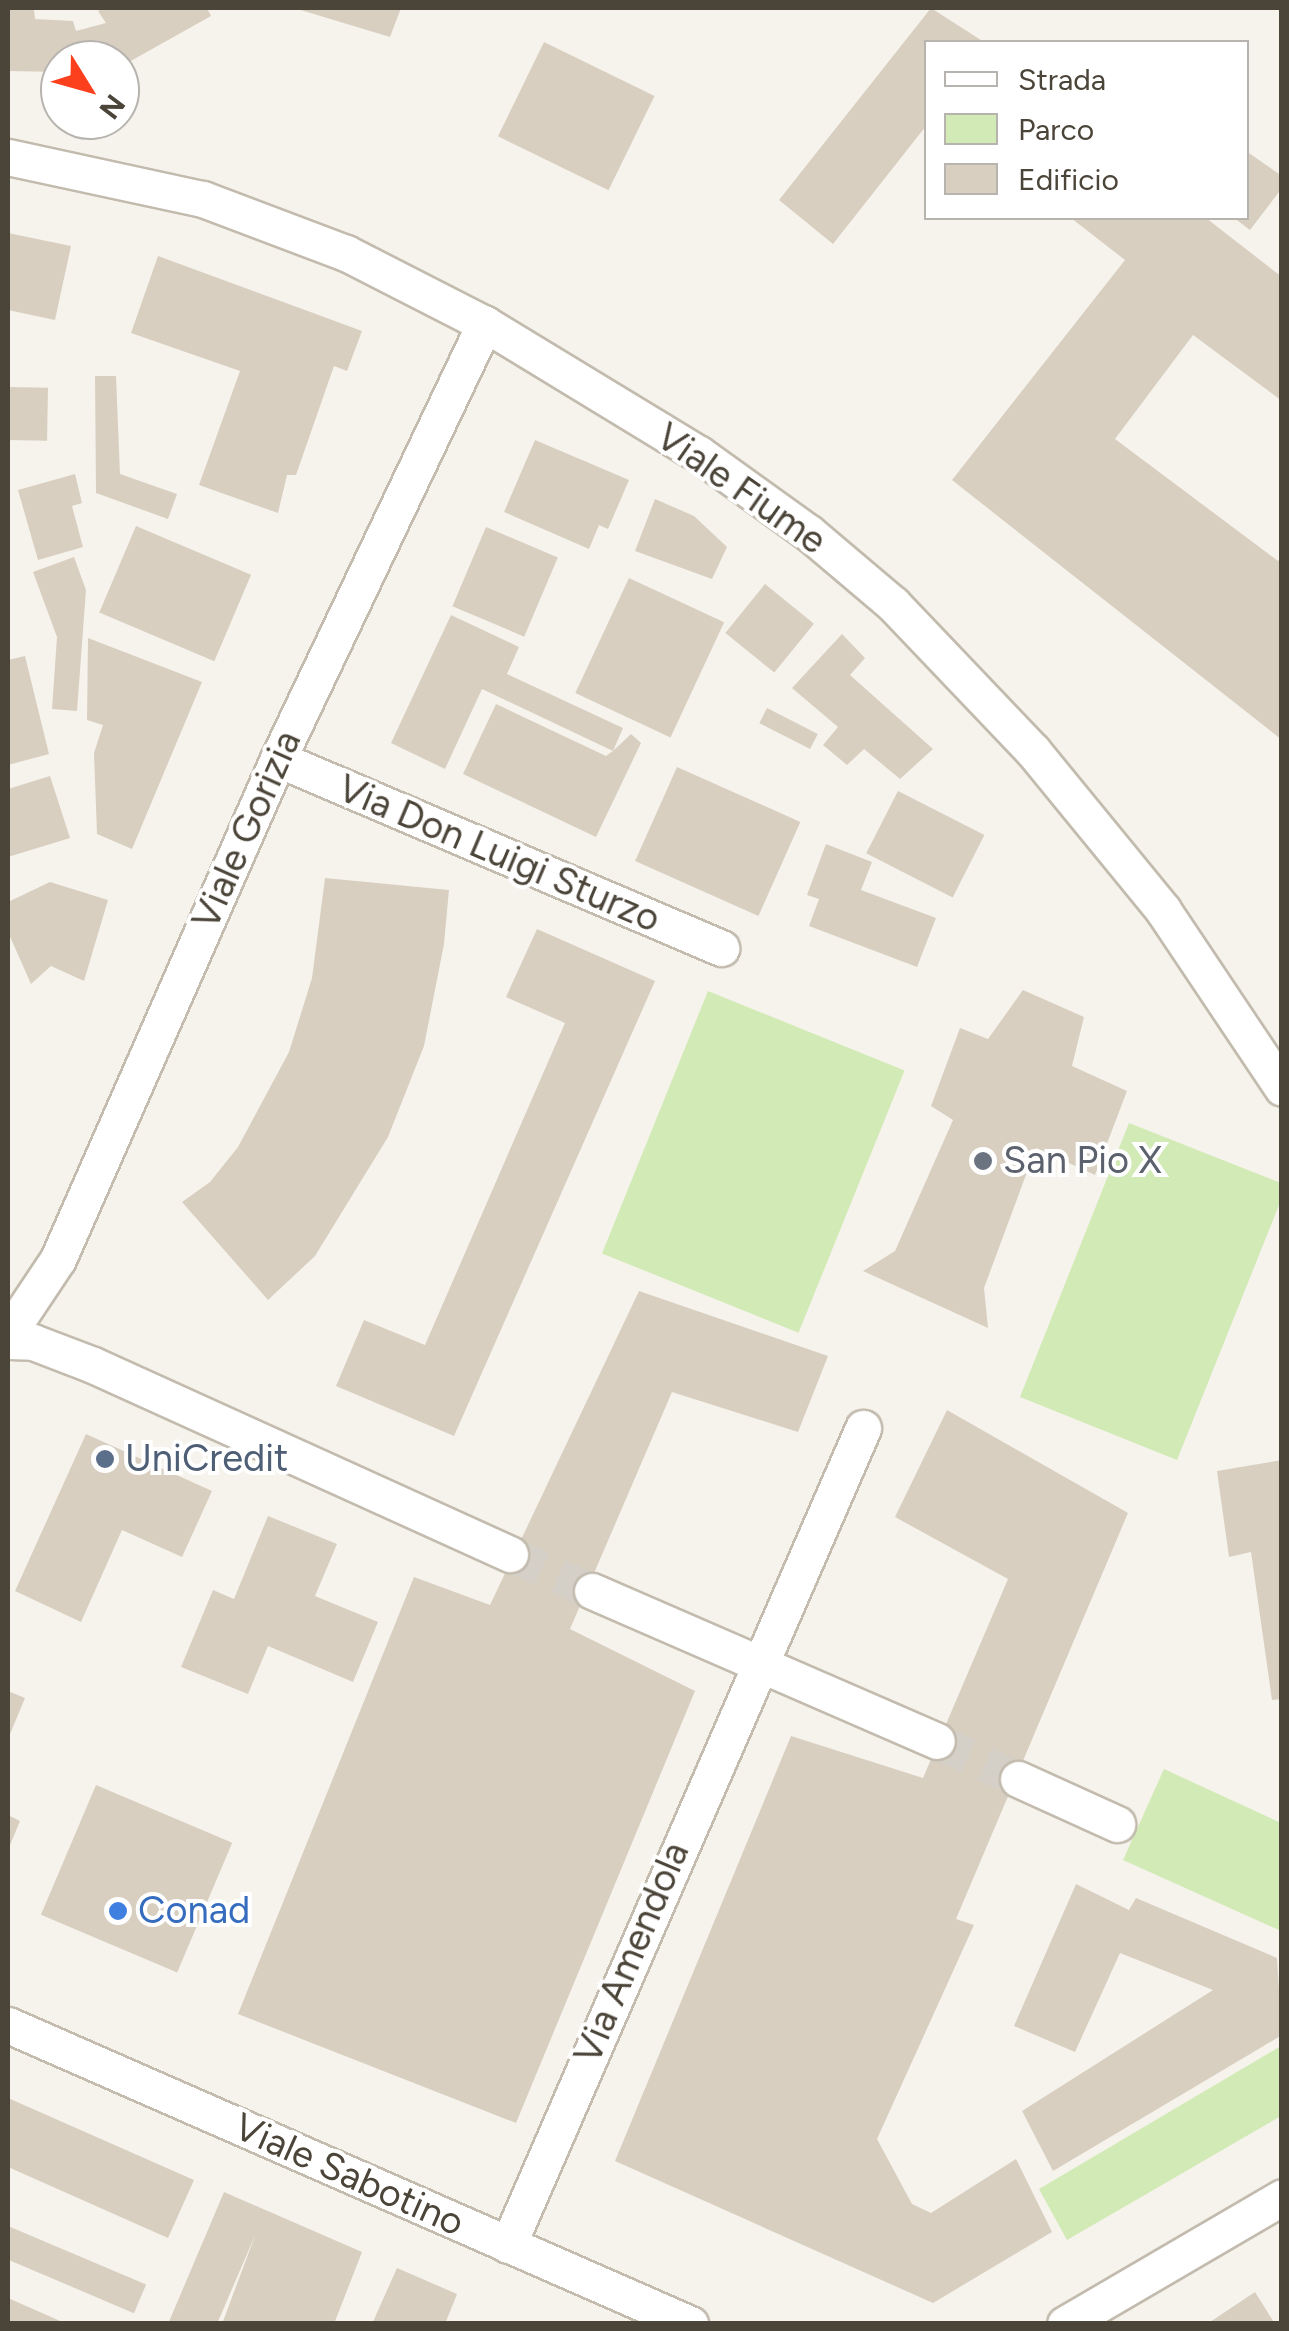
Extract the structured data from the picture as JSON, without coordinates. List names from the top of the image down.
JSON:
{
  "streets": {
    "street": [
      "Viale Fiume",
      "Viale Gorizia",
      "Via Don Luigi Sturzo",
      "Via Amendola",
      "Viale Sabotino"
    ]
  },
  "crossings": [
    ["Viale Fiume", "Viale Gorizia"],
    ["Viale Gorizia", "Via Don Luigi Sturzo"],
    ["Via Amendola", "Viale Sabotino"]
  ],
  "places": ["San Pio X", "UniCredit", "Conad"],
  "legend": ["Strada", "Parco", "Edificio"],
  "north": "bottom right"
}
